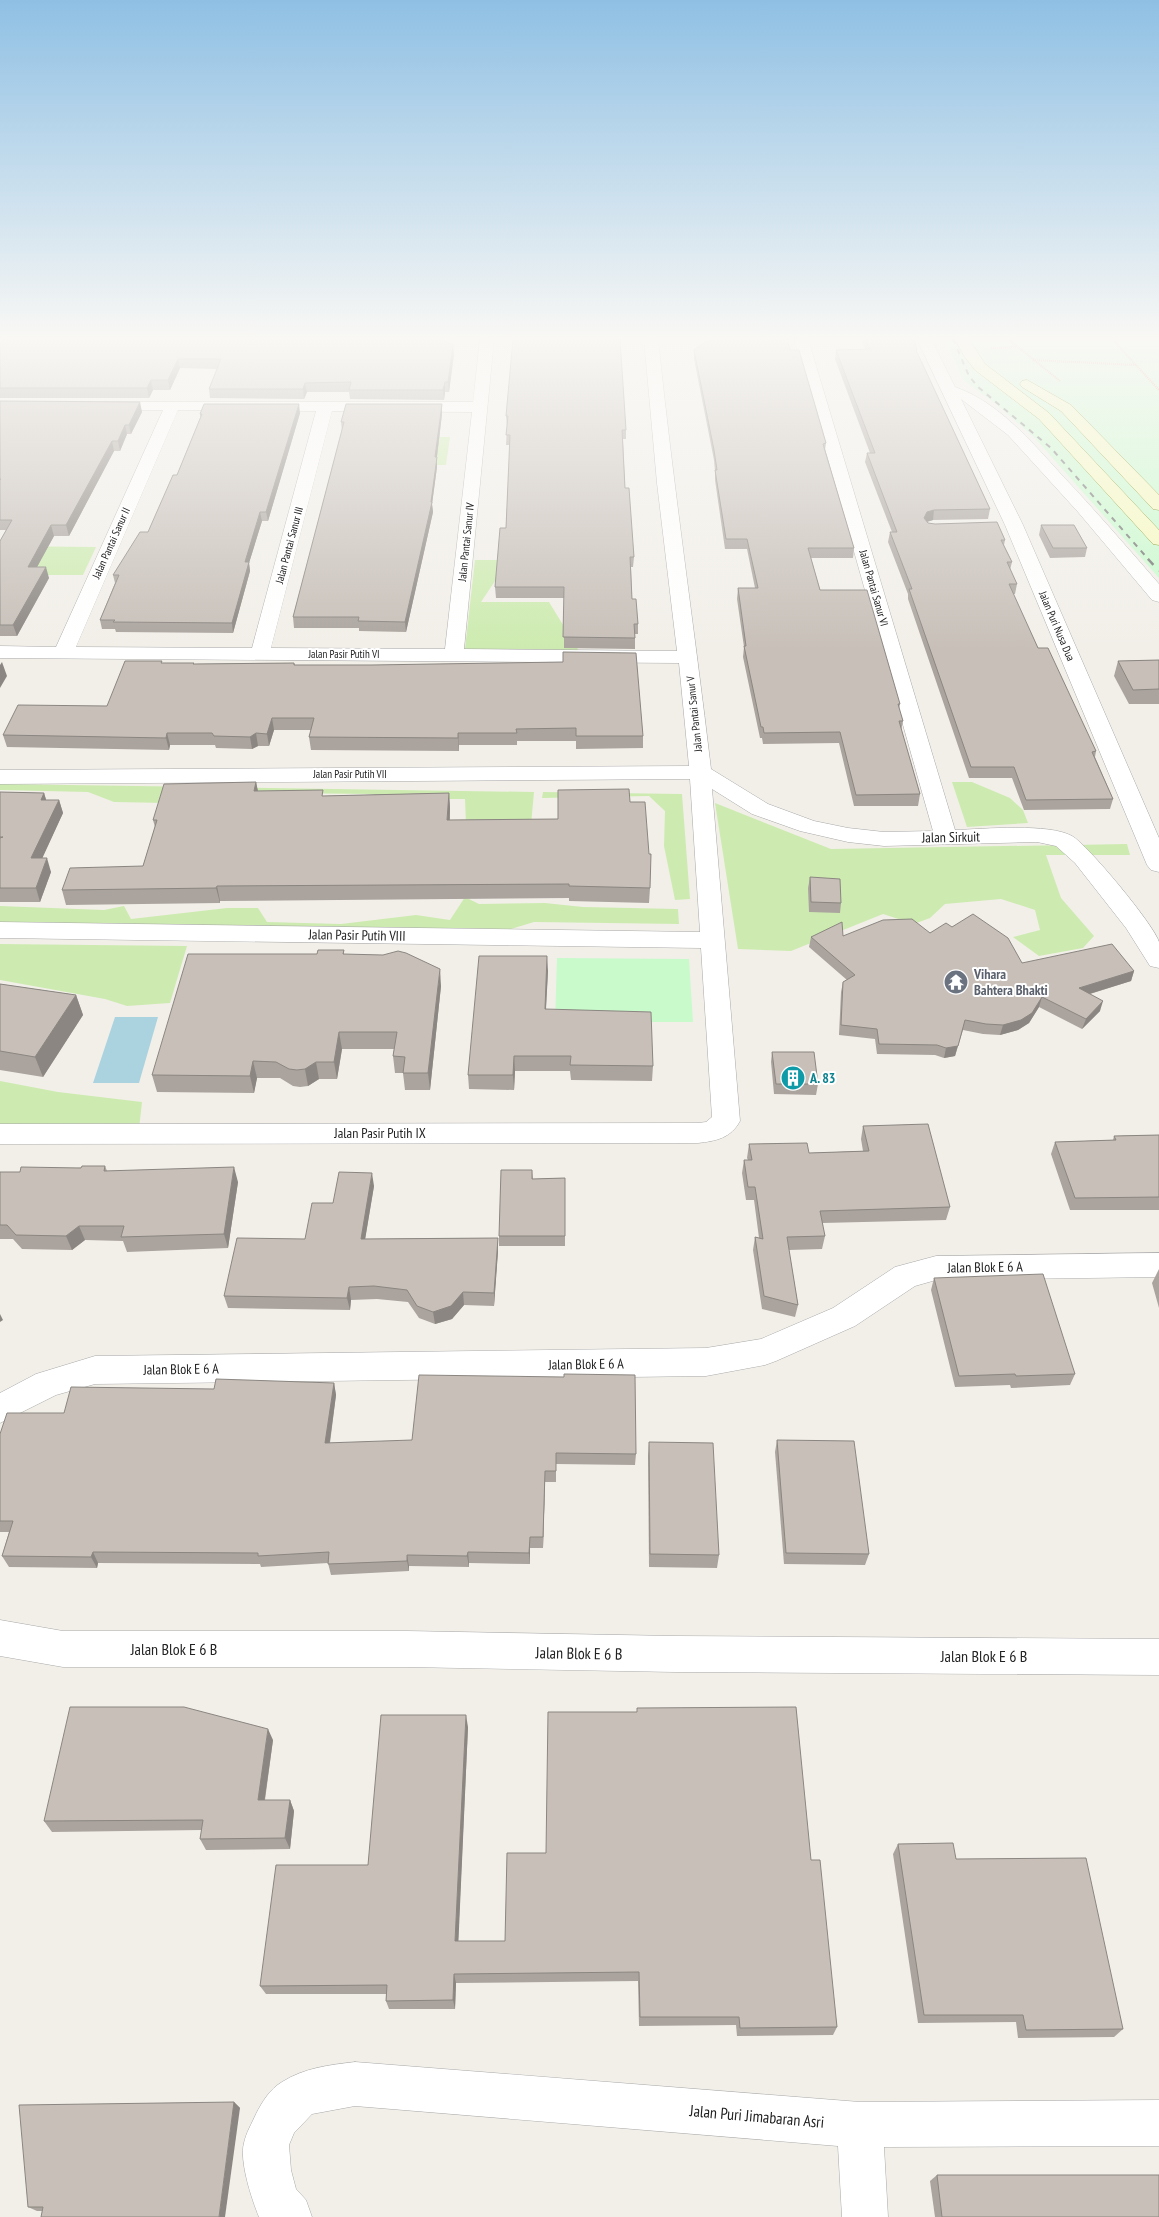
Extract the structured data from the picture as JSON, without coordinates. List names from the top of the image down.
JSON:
{
  "streets": {
    "street": [
      "Jalan Pantai Sanur IV",
      "Jalan Pantai Sanur II",
      "Jalan Pantai Sanur III",
      "Jalan Pantai Sanur VI",
      "Jalan Puri Nusa Dua",
      "Jalan Pasir Putih VI",
      "Jalan Pantai Sanur V",
      "Jalan Pasir Putih VII",
      "Jalan Sirkuit",
      "Jalan Pasir Putih VIII",
      "Jalan Pasir Putih IX",
      "Jalan Blok E 6 A",
      "Jalan Blok E 6 B",
      "Jalan Puri Jimabaran Asri"
    ]
  },
  "crossings": [
    ["Jalan Pantai Sanur IV", "Jalan Pasir Putih VI"],
    ["Jalan Pantai Sanur II", "Jalan Pasir Putih VI"],
    ["Jalan Pantai Sanur III", "Jalan Pasir Putih VI"],
    ["Jalan Pantai Sanur VI", "Jalan Sirkuit"],
    ["Jalan Pasir Putih VI", "Jalan Pantai Sanur V"],
    ["Jalan Pantai Sanur V", "Jalan Pasir Putih VII"],
    ["Jalan Pantai Sanur V", "Jalan Sirkuit"],
    ["Jalan Pantai Sanur V", "Jalan Pasir Putih VIII"],
    ["Jalan Pantai Sanur V", "Jalan Pasir Putih IX"],
    ["Jalan Pasir Putih VII", "Jalan Sirkuit"]
  ],
  "places": {
    "temple": ["Vihara Bahtera Bhakti"],
    "building": ["A. 83"]
  }
}
